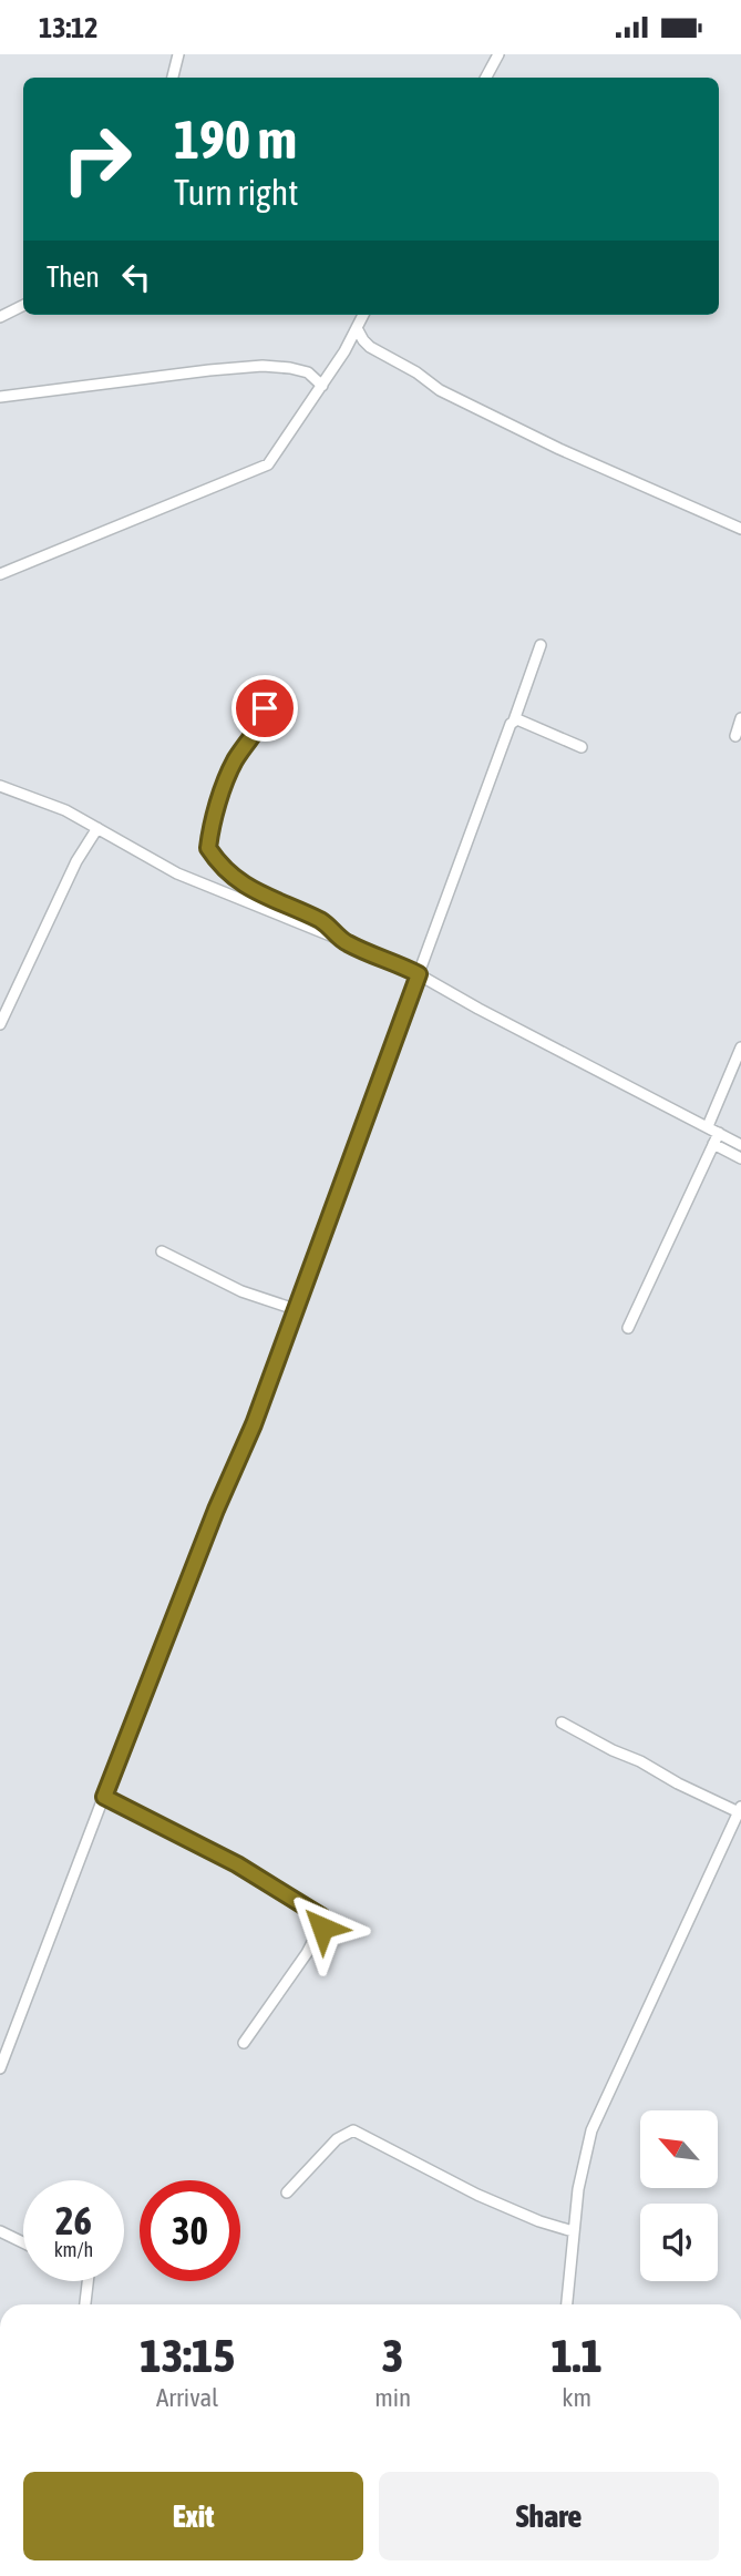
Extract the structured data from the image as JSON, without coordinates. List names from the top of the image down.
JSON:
{
  "north": "top left",
  "page": {
    "status": "13:12",
    "turn": ["190 m", "Turn right"],
    "then": "Then",
    "speed": "26 km/h",
    "limit": "30",
    "eta": [
      "13:15",
      "Arrival",
      "3",
      "min",
      "1.1",
      "km"
    ],
    "buttons": ["Exit", "Share"]
  }
}
